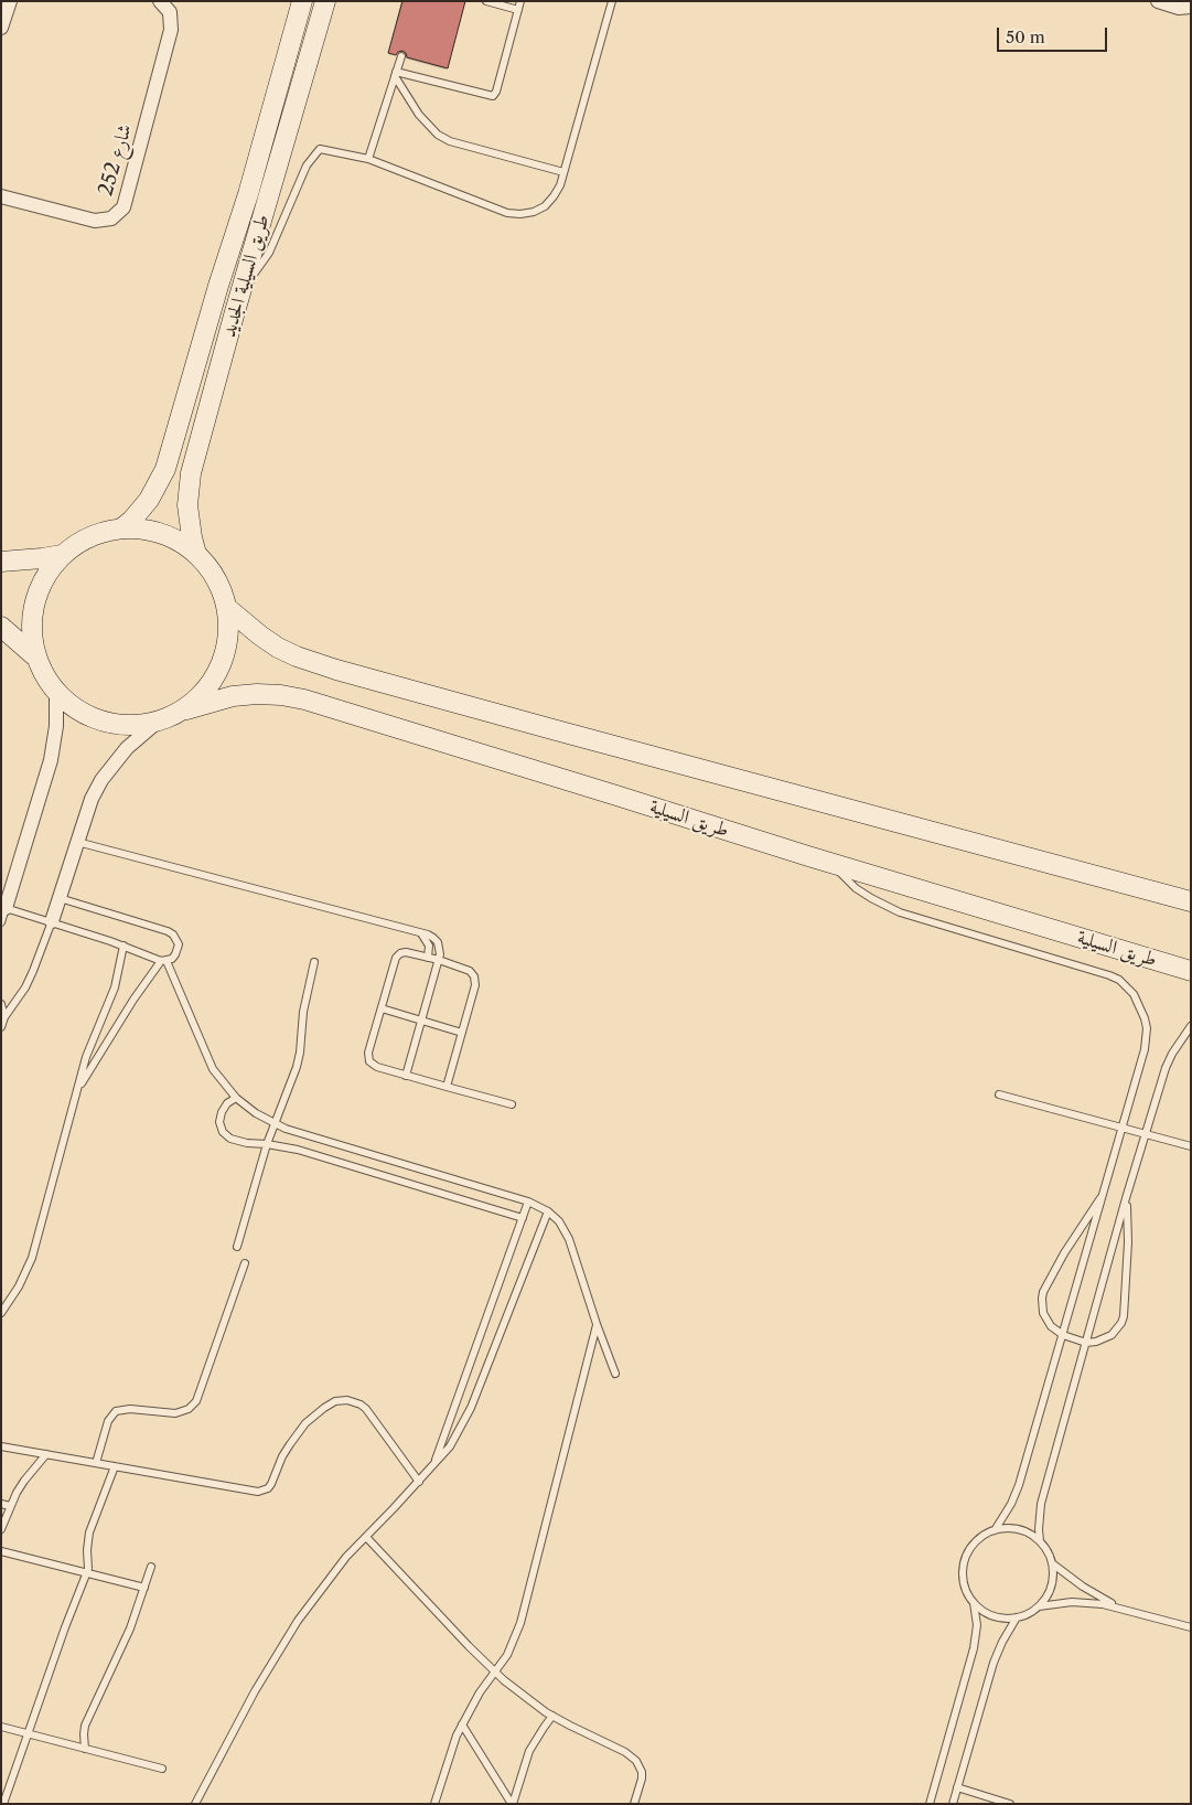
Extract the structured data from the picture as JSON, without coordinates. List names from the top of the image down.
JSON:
{
  "streets": {
    "main road": ["طريق السيلية الجديد", "طريق السيلية"],
    "street": ["شارع 252"]
  },
  "crossings": [
    ["طريق السيلية الجديد", "طريق السيلية"]
  ],
  "scale_bar": "50 m"
}
